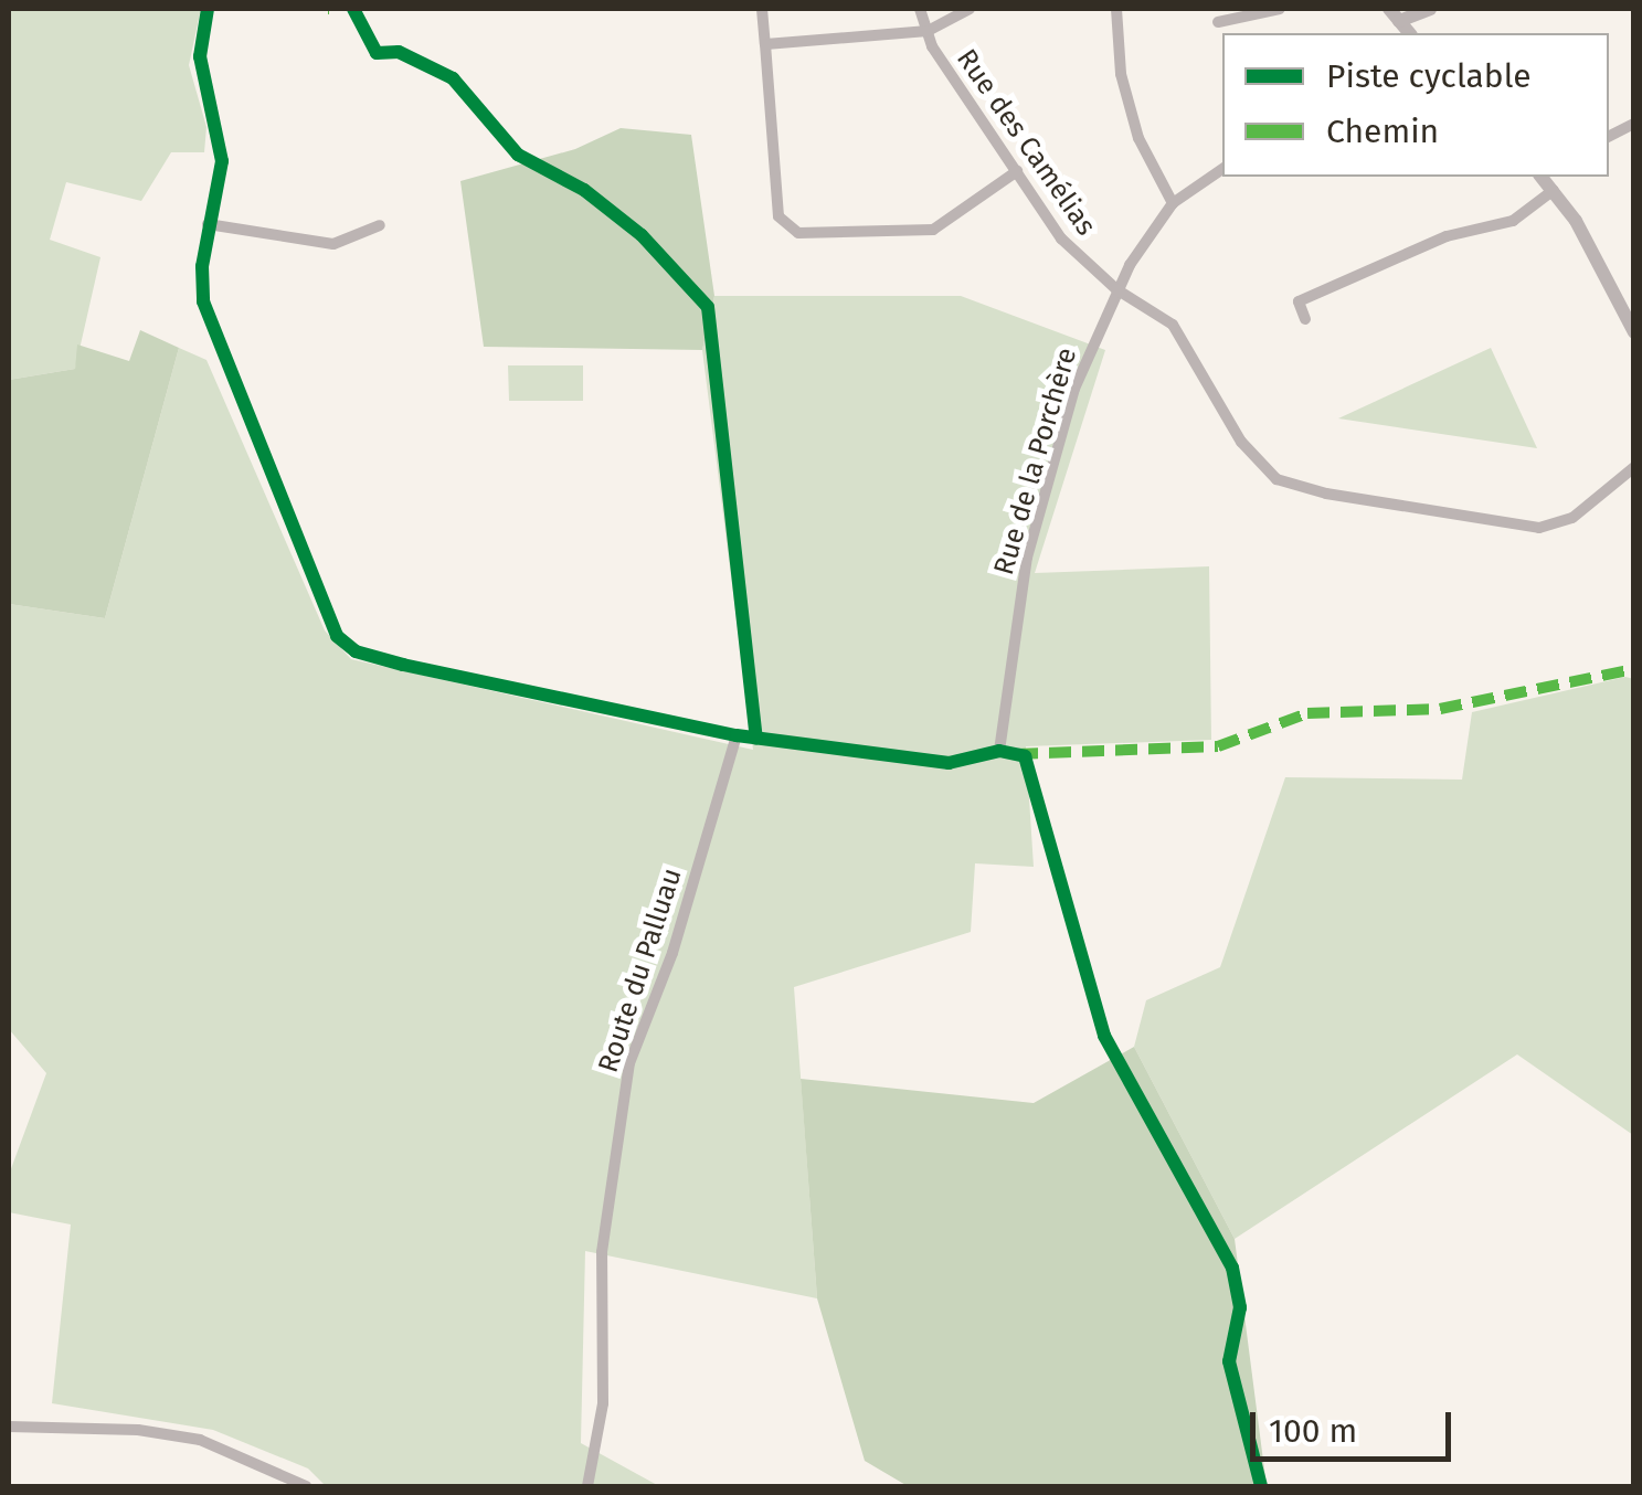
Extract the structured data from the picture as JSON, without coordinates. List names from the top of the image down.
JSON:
{
  "streets": {
    "street": ["Rue des Camélias", "Rue de la Porchère", "Route du Palluau"]
  },
  "crossings": [
    ["Rue des Camélias", "Rue de la Porchère"],
    ["Rue de la Porchère", "Route du Palluau"]
  ],
  "legend": ["Piste cyclable", "Chemin"],
  "scale_bar": "100 m"
}
